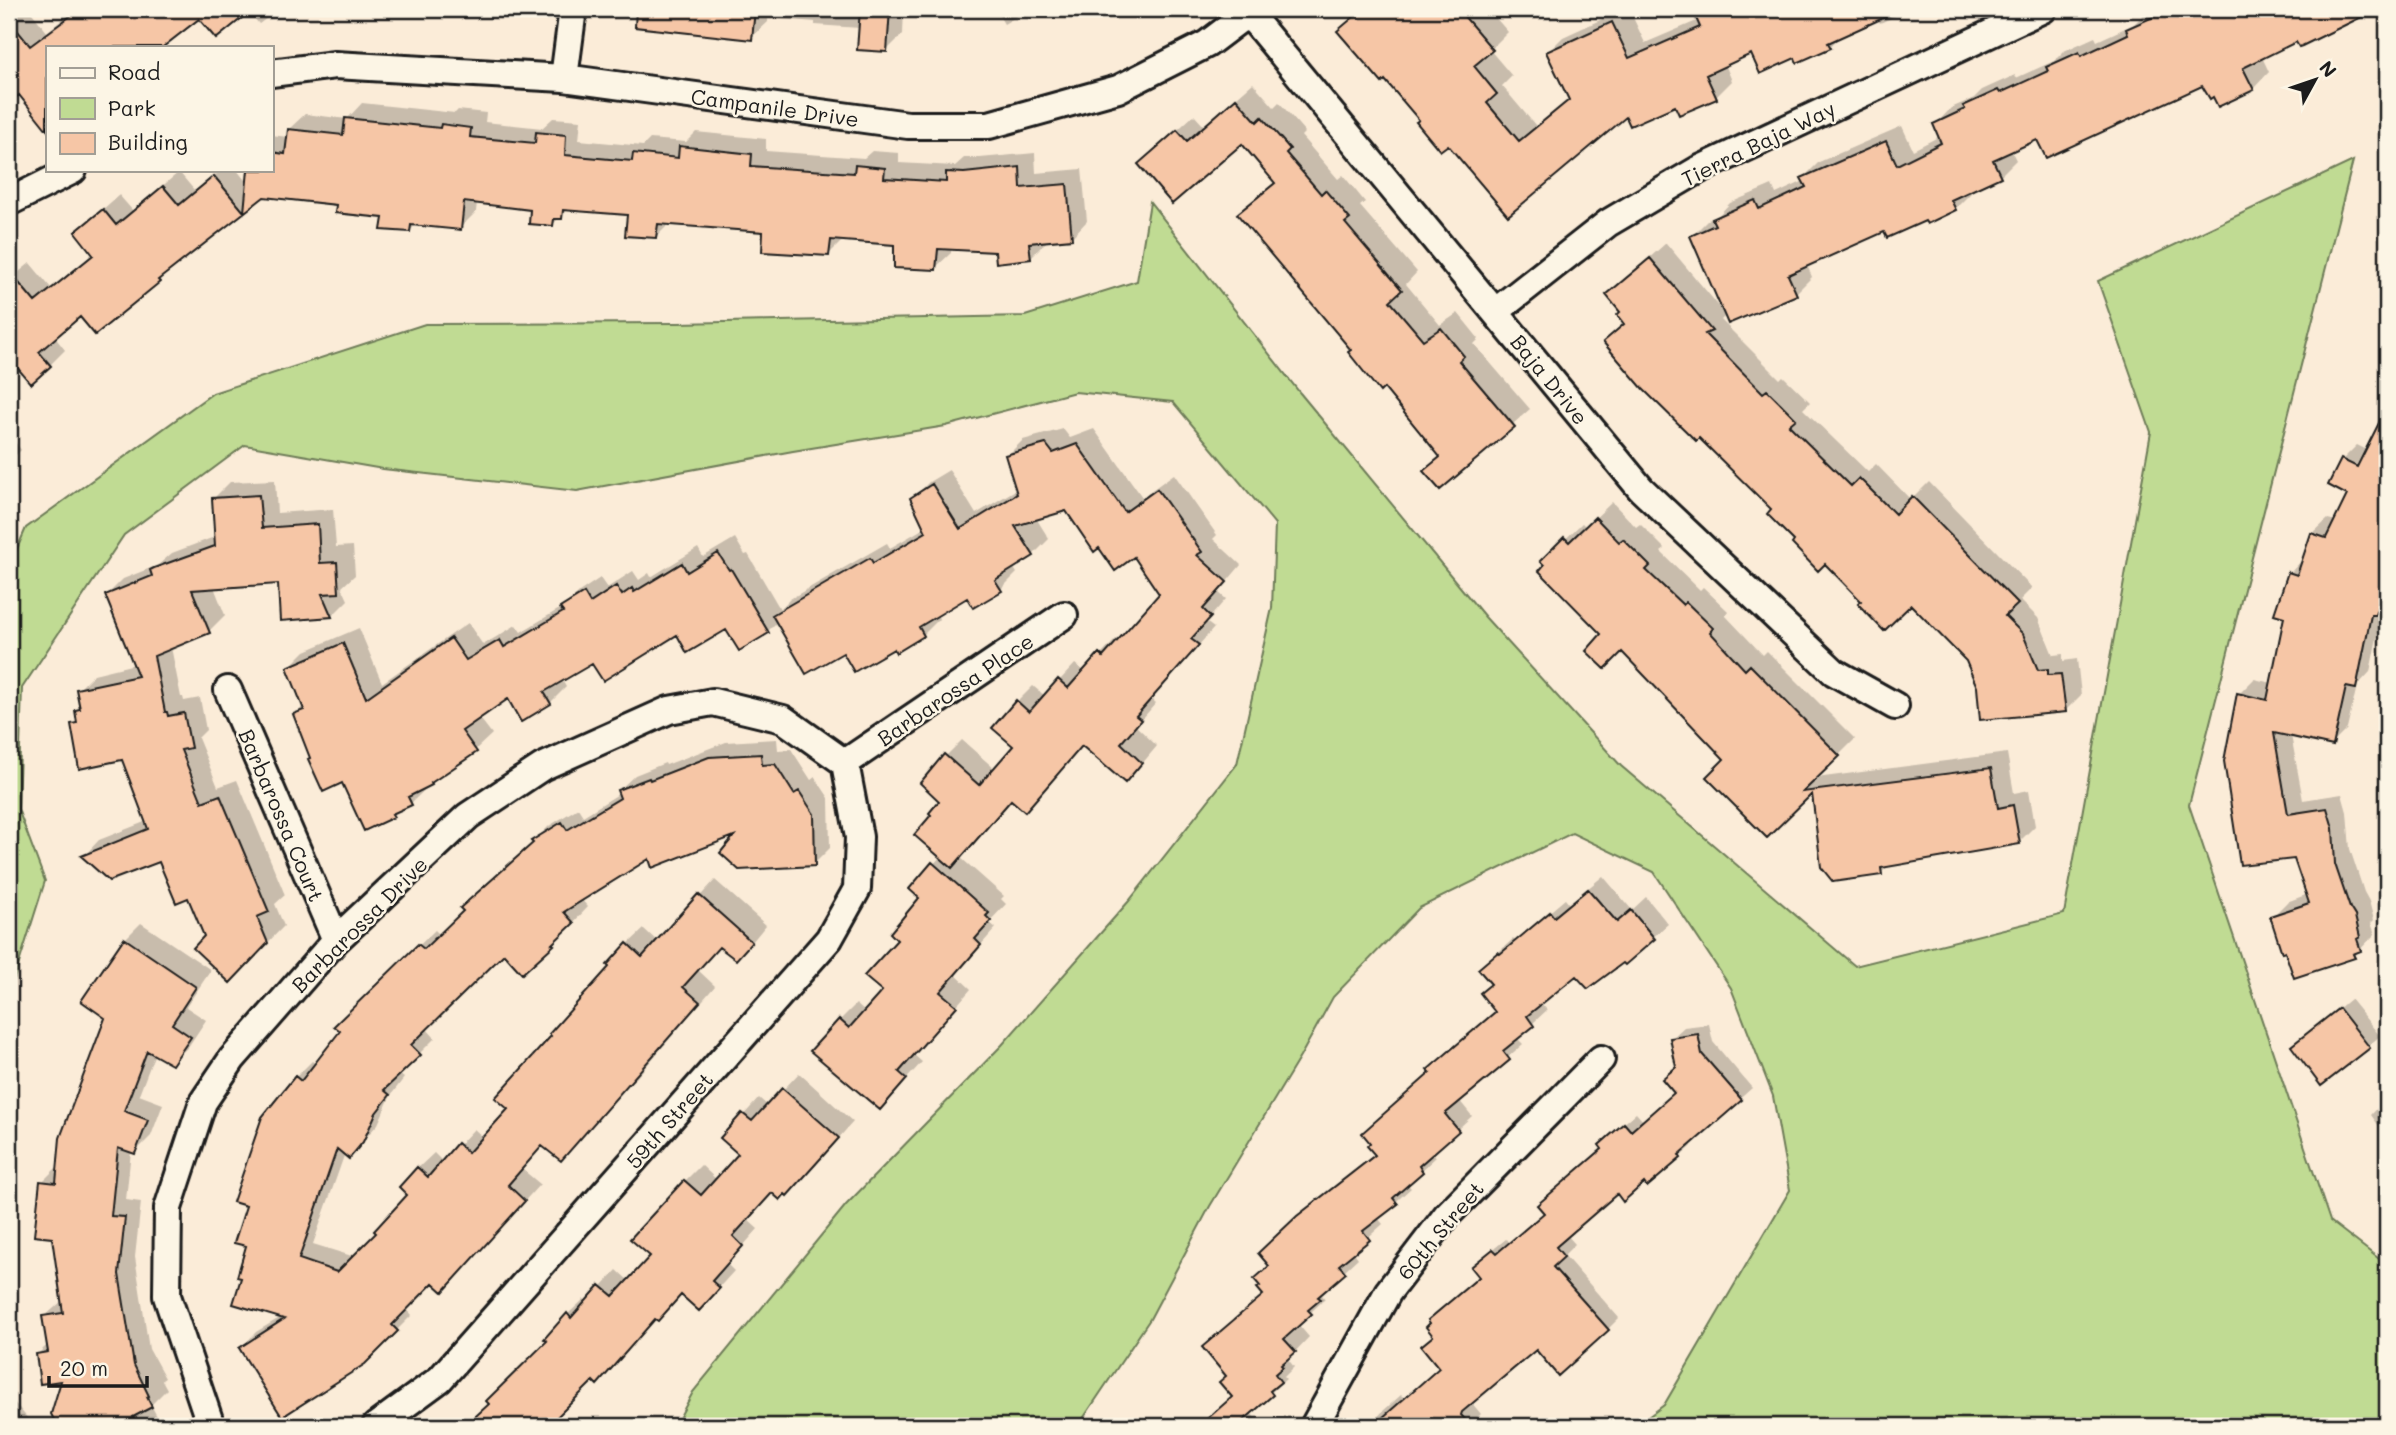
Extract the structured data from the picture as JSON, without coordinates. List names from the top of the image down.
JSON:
{
  "streets": {
    "street": [
      "Campanile Drive",
      "Tierra Baja Way",
      "Baja Drive",
      "Barbarossa Place",
      "Barbarossa Court",
      "Barbarossa Drive",
      "59th Street",
      "60th Street"
    ]
  },
  "crossings": [
    ["Campanile Drive", "Baja Drive"],
    ["Tierra Baja Way", "Baja Drive"],
    ["Barbarossa Place", "Barbarossa Drive"],
    ["Barbarossa Place", "59th Street"],
    ["Barbarossa Court", "Barbarossa Drive"],
    ["Barbarossa Drive", "59th Street"]
  ],
  "legend": ["Road", "Park", "Building"],
  "scale_bar": "20 m",
  "north": "top right"
}
